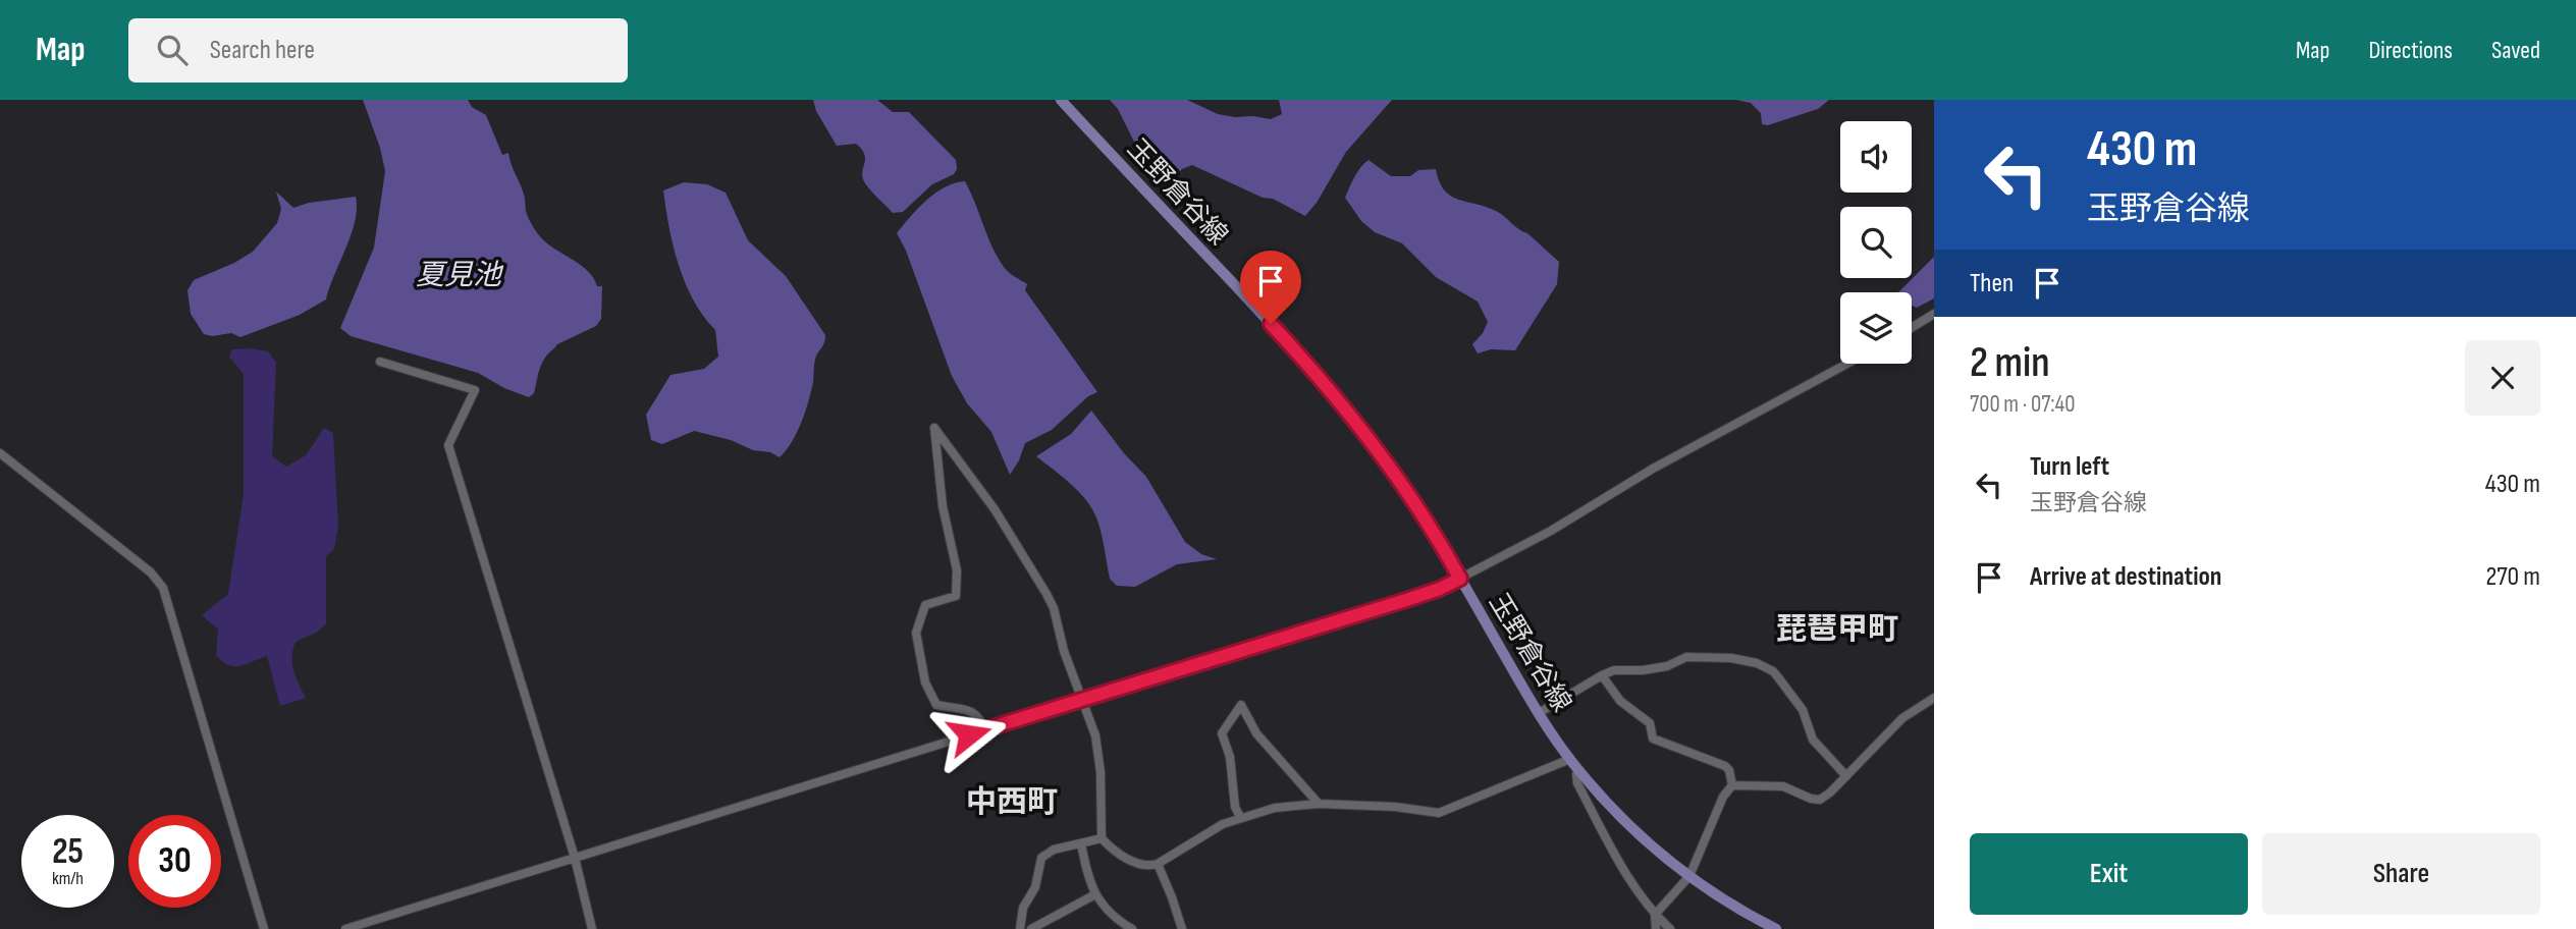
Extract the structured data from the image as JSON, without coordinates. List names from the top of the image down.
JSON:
{
  "streets": {
    "main road": ["玉野倉谷線"]
  },
  "districts": ["琵琶甲町", "中西町"],
  "water": ["夏見池"],
  "page": {
    "header": "Map",
    "search": "Search here",
    "nav": ["Map", "Directions", "Saved"],
    "turn": ["430 m", "玉野倉谷線"],
    "then": "Then",
    "heading": ["2 min", "700 m · 07:40"],
    "list": [
      {
        "name": "Turn left",
        "note": "玉野倉谷線",
        "value": "430 m"
      },
      {
        "name": "Arrive at destination",
        "value": "270 m"
      }
    ],
    "speed": "25 km/h",
    "limit": "30",
    "buttons": ["Exit", "Share"]
  }
}
